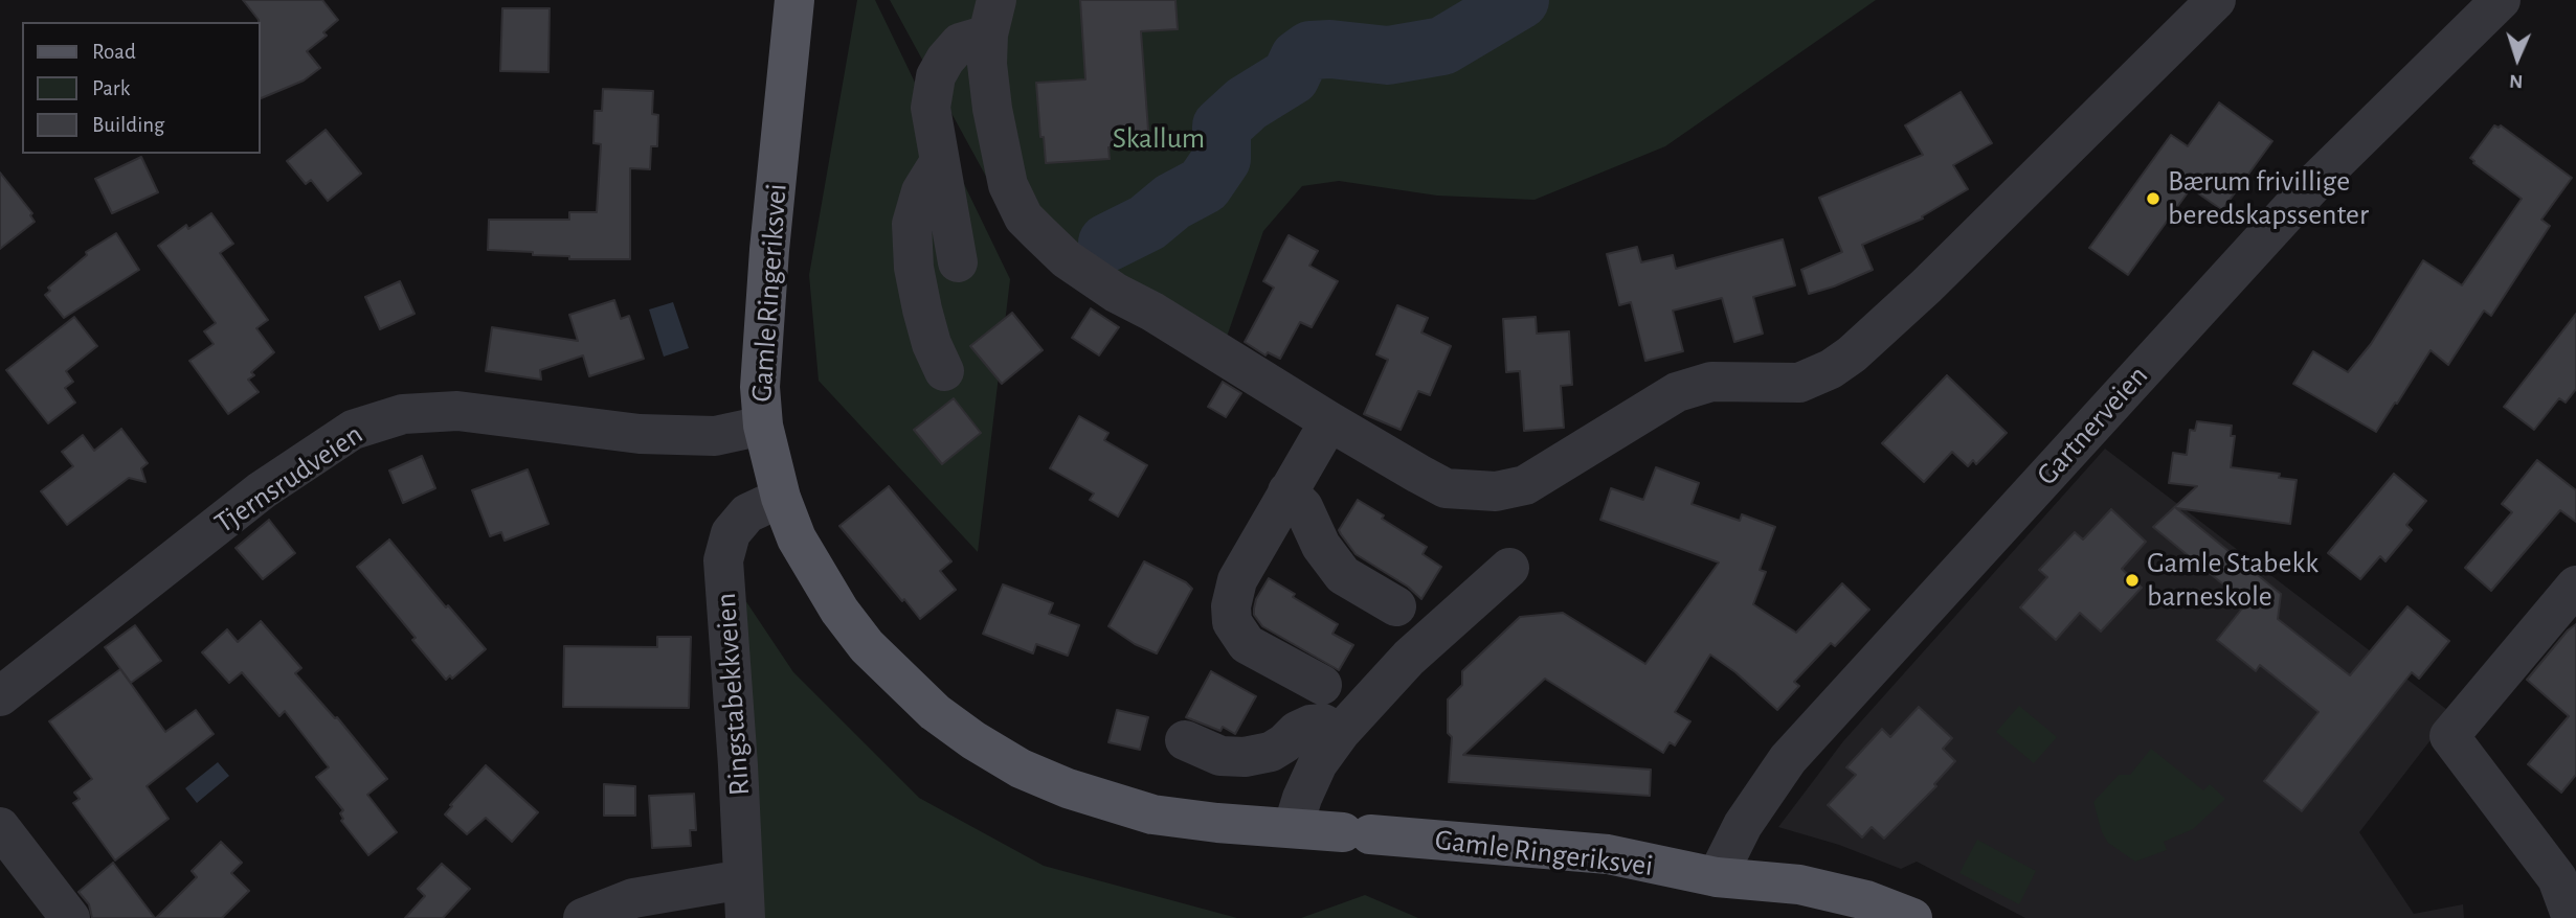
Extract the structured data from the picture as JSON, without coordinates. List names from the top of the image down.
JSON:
{
  "streets": {
    "main road": ["Gamle Ringeriksvei"],
    "street": ["Gartnerveien", "Tjernsrudveien", "Ringstabekkveien"]
  },
  "crossings": [
    ["Gamle Ringeriksvei", "Gartnerveien"],
    ["Gamle Ringeriksvei", "Tjernsrudveien"],
    ["Gamle Ringeriksvei", "Ringstabekkveien"]
  ],
  "parks": ["Skallum"],
  "places": ["Bærum frivillige beredskapssenter", "Gamle Stabekk barneskole"],
  "legend": ["Road", "Park", "Building"],
  "north": "bottom"
}
